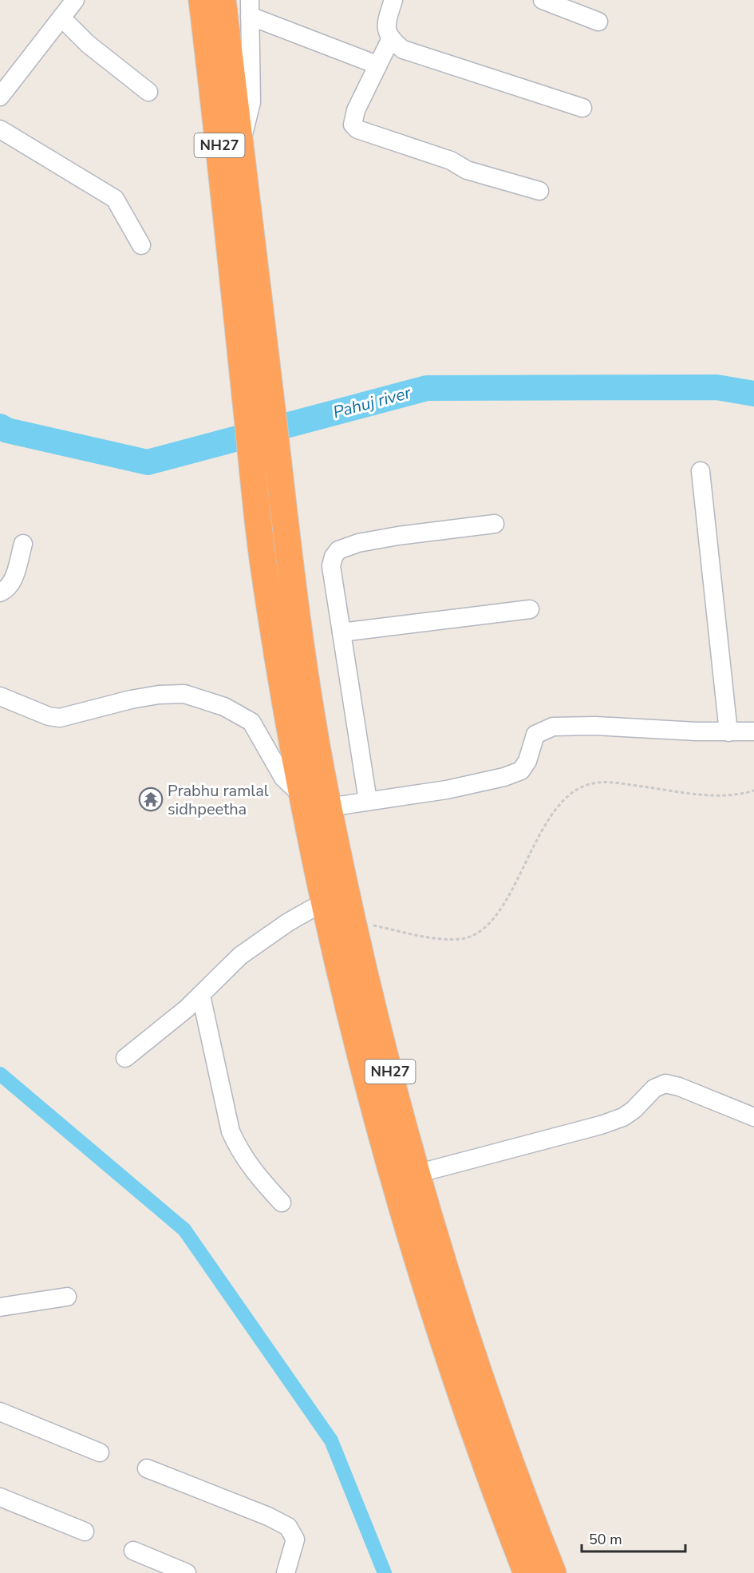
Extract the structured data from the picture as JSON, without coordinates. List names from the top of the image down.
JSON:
{
  "streets": {
    "highway": ["NH27"]
  },
  "water": ["Pahuj river"],
  "places": {
    "temple": ["Prabhu ramlal sidhpeetha"]
  },
  "scale_bar": "50 m"
}
